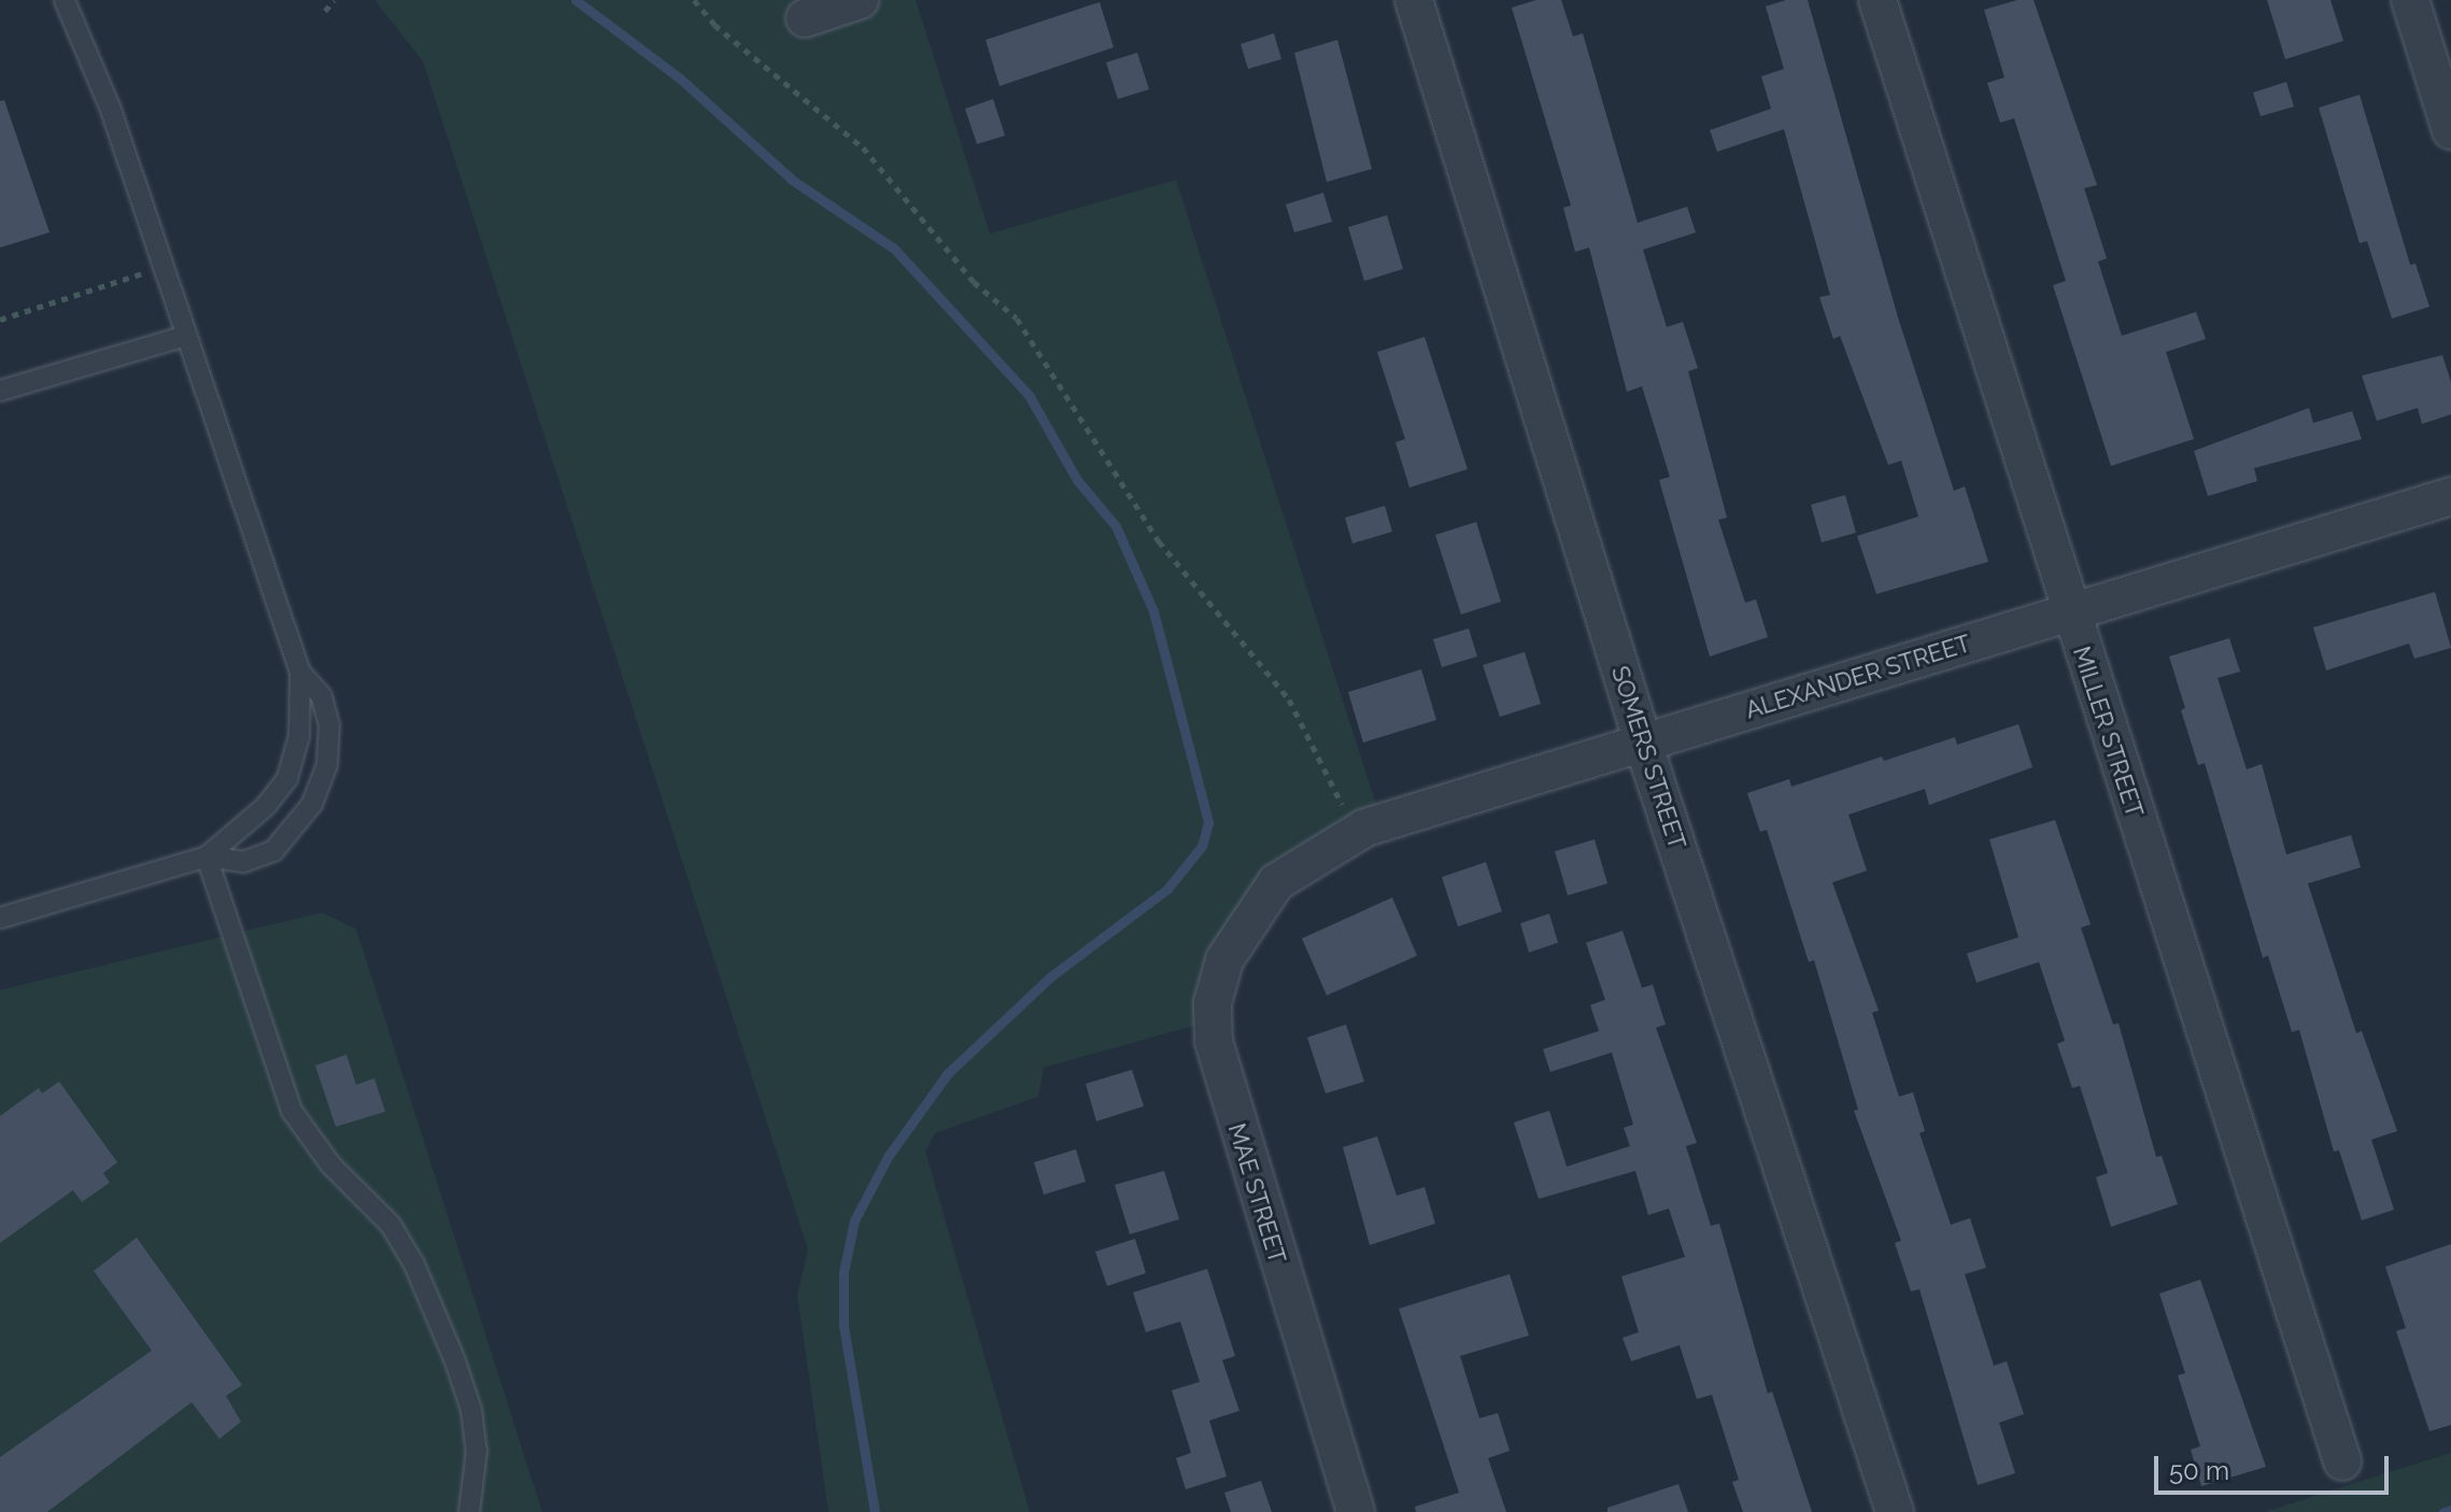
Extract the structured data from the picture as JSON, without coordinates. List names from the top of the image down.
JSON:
{
  "streets": {
    "street": [
      "ALEXANDER STREET",
      "MILLER STREET",
      "SOMERS STREET",
      "MAE STREET"
    ]
  },
  "crossings": [
    ["ALEXANDER STREET", "MILLER STREET"],
    ["ALEXANDER STREET", "SOMERS STREET"],
    ["ALEXANDER STREET", "MAE STREET"]
  ],
  "scale_bar": "50 m"
}
